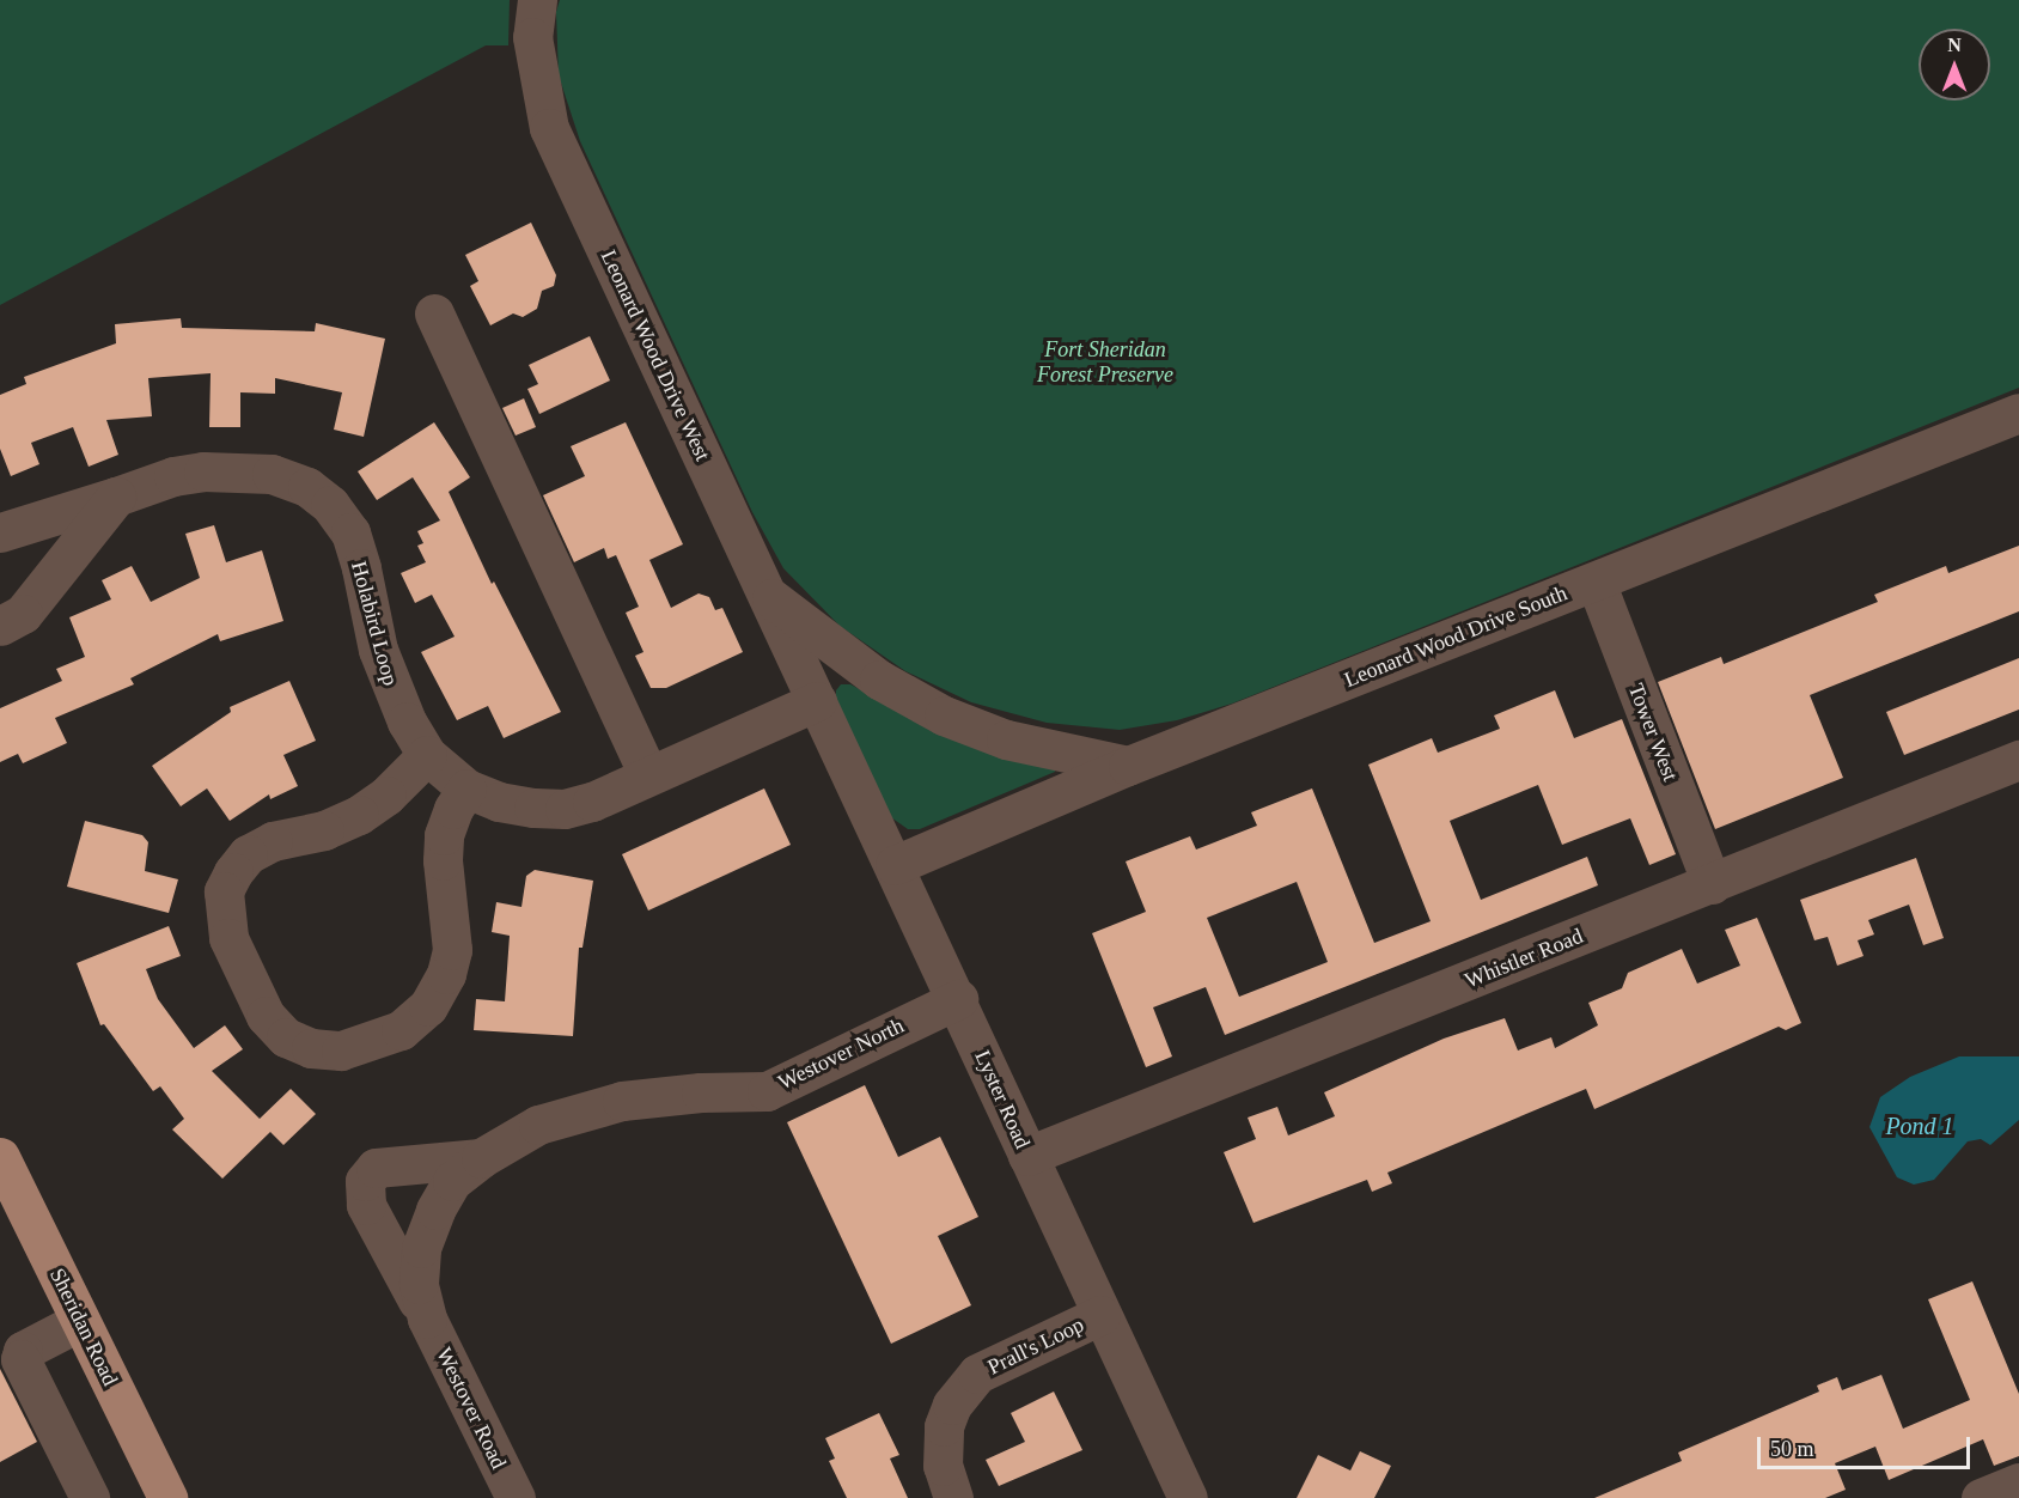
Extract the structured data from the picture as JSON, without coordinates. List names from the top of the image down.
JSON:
{
  "streets": {
    "main road": ["Sheridan Road"],
    "street": [
      "Leonard Wood Drive West",
      "Holabird Loop",
      "Leonard Wood Drive South",
      "Tower West",
      "Whistler Road",
      "Westover North",
      "Lyster Road",
      "Prall's Loop",
      "Westover Road"
    ]
  },
  "crossings": [
    ["Leonard Wood Drive West", "Holabird Loop"],
    ["Leonard Wood Drive West", "Lyster Road"],
    ["Holabird Loop", "Lyster Road"],
    ["Leonard Wood Drive South", "Tower West"],
    ["Leonard Wood Drive South", "Lyster Road"],
    ["Tower West", "Whistler Road"],
    ["Whistler Road", "Lyster Road"],
    ["Westover North", "Lyster Road"],
    ["Westover North", "Westover Road"],
    ["Lyster Road", "Prall's Loop"]
  ],
  "water": ["Pond 1"],
  "parks": ["Fort Sheridan Forest Preserve"],
  "scale_bar": "50 m",
  "north": "top"
}
